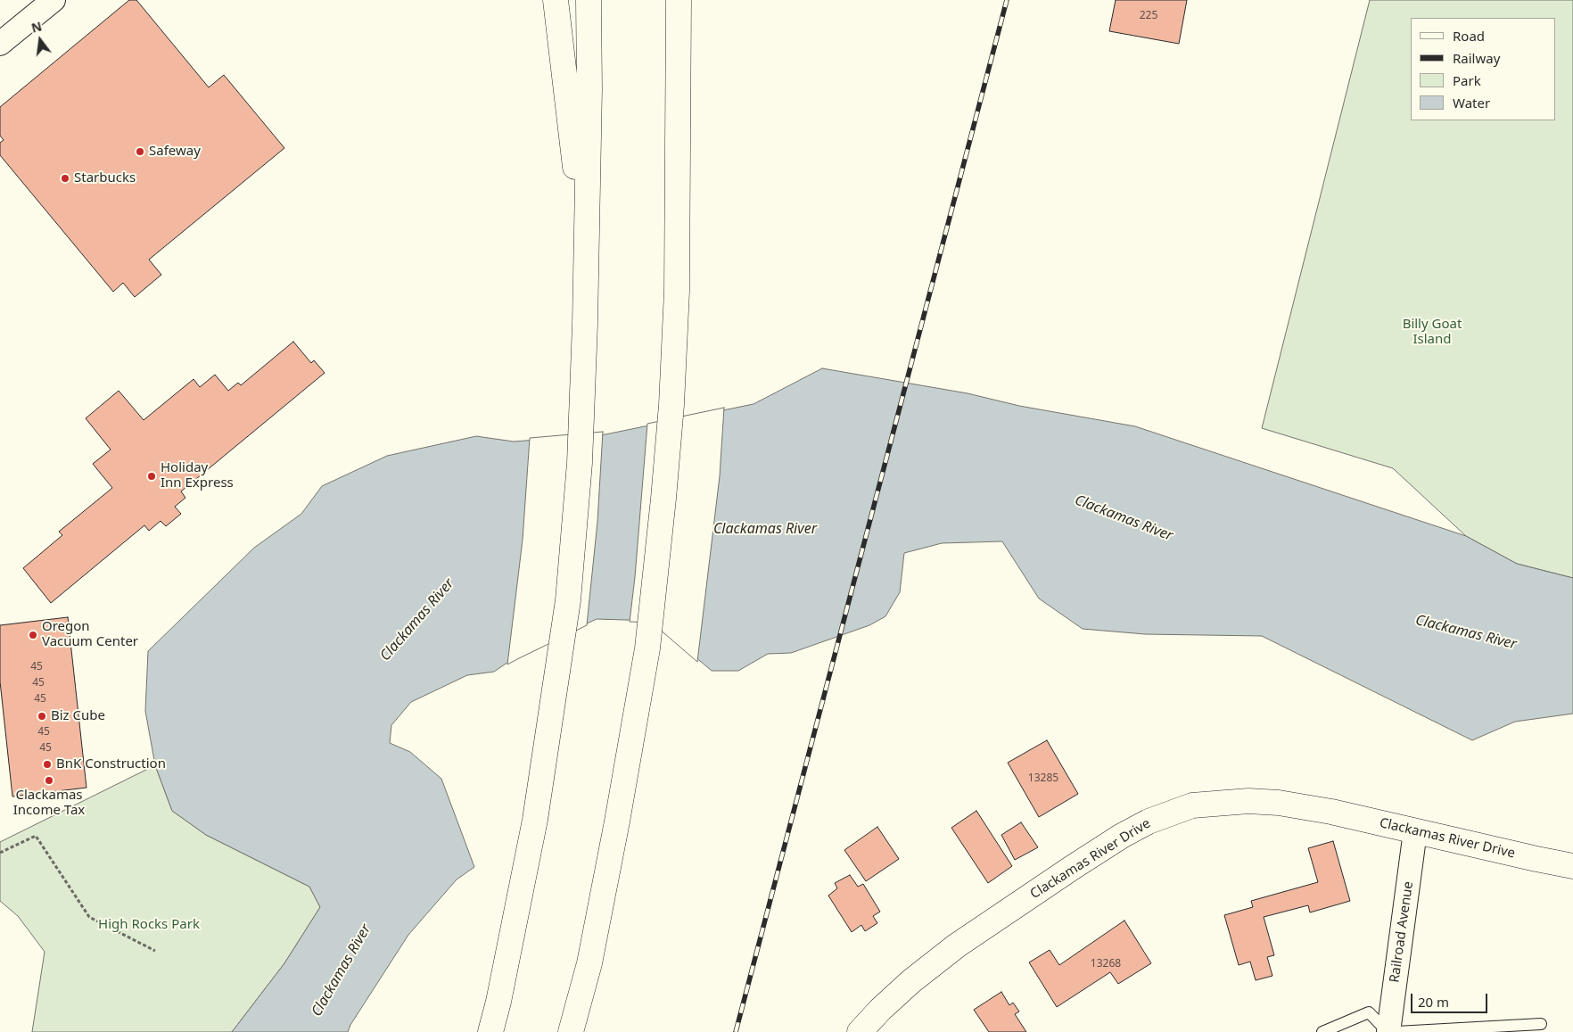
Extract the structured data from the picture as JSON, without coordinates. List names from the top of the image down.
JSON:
{
  "streets": {
    "main road": ["Clackamas River Drive"],
    "street": ["Railroad Avenue"]
  },
  "crossings": [
    ["Clackamas River Drive", "Railroad Avenue"]
  ],
  "water": ["Clackamas River"],
  "parks": ["Billy Goat Island", "High Rocks Park"],
  "places": [
    "Safeway",
    "Starbucks",
    "Holiday Inn Express",
    "Oregon Vacuum Center",
    "Biz Cube",
    "BnK Construction",
    "Clackamas Income Tax"
  ],
  "house_numbers": [
    "225",
    "45",
    "45",
    "45",
    "45",
    "45",
    "13285",
    "13268"
  ],
  "legend": [
    "Road",
    "Railway",
    "Park",
    "Water"
  ],
  "scale_bar": "20 m",
  "north": "top"
}
